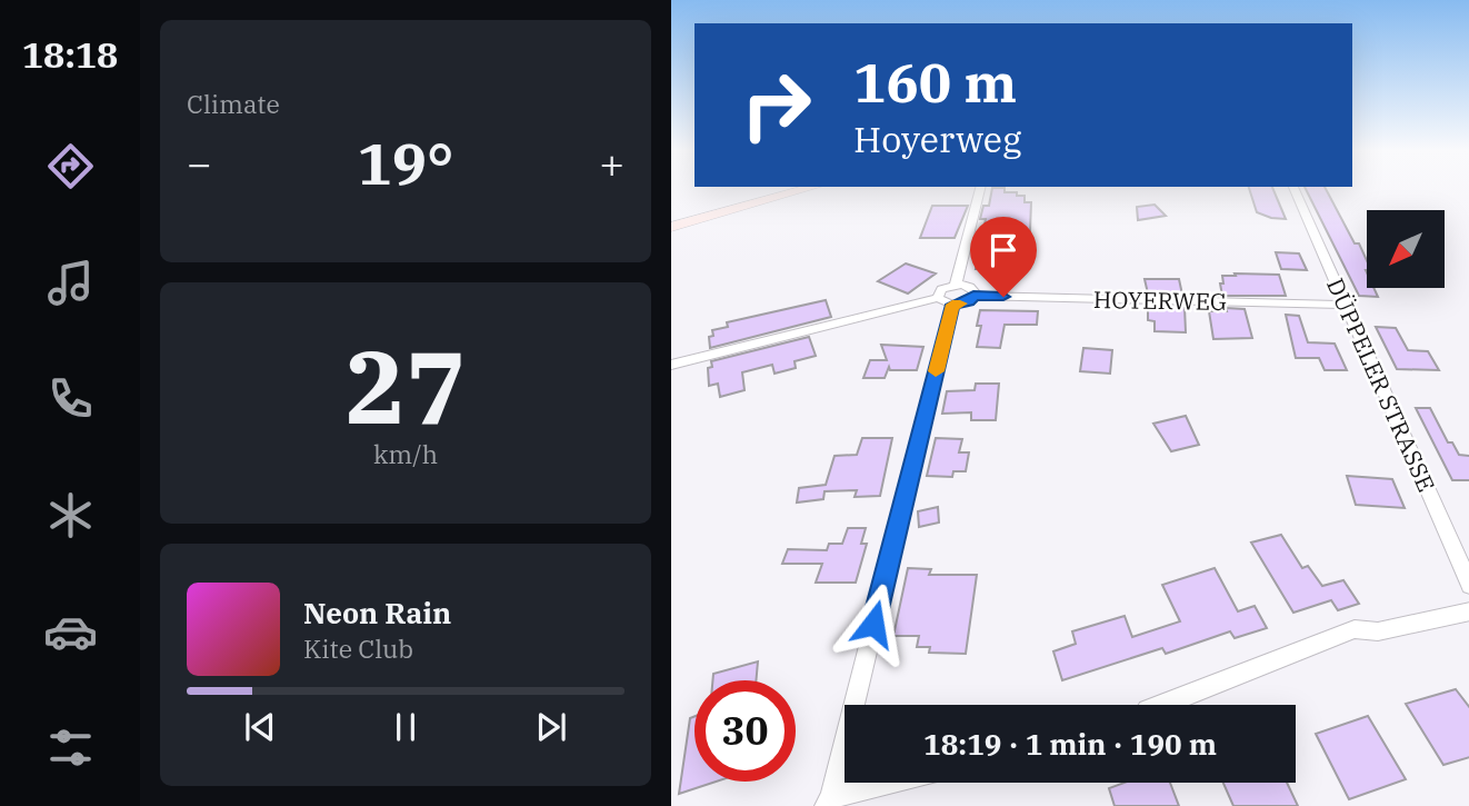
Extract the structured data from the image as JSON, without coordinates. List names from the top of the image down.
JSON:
{
  "streets": {
    "street": ["HOYERWEG", "DÜPPELER STRASSE"]
  },
  "crossings": [
    ["HOYERWEG", "DÜPPELER STRASSE"]
  ],
  "north": "bottom left",
  "page": {
    "tabs": "18:18",
    "tile": [
      "Climate",
      ["27", "km/h"]
    ],
    "turn": ["160 m", "Hoyerweg"],
    "heat": ["−", "19°", "+"],
    "song": ["Neon Rain", "Kite Club"],
    "limit": "30",
    "trip": "18:19 · 1 min · 190 m"
  }
}
